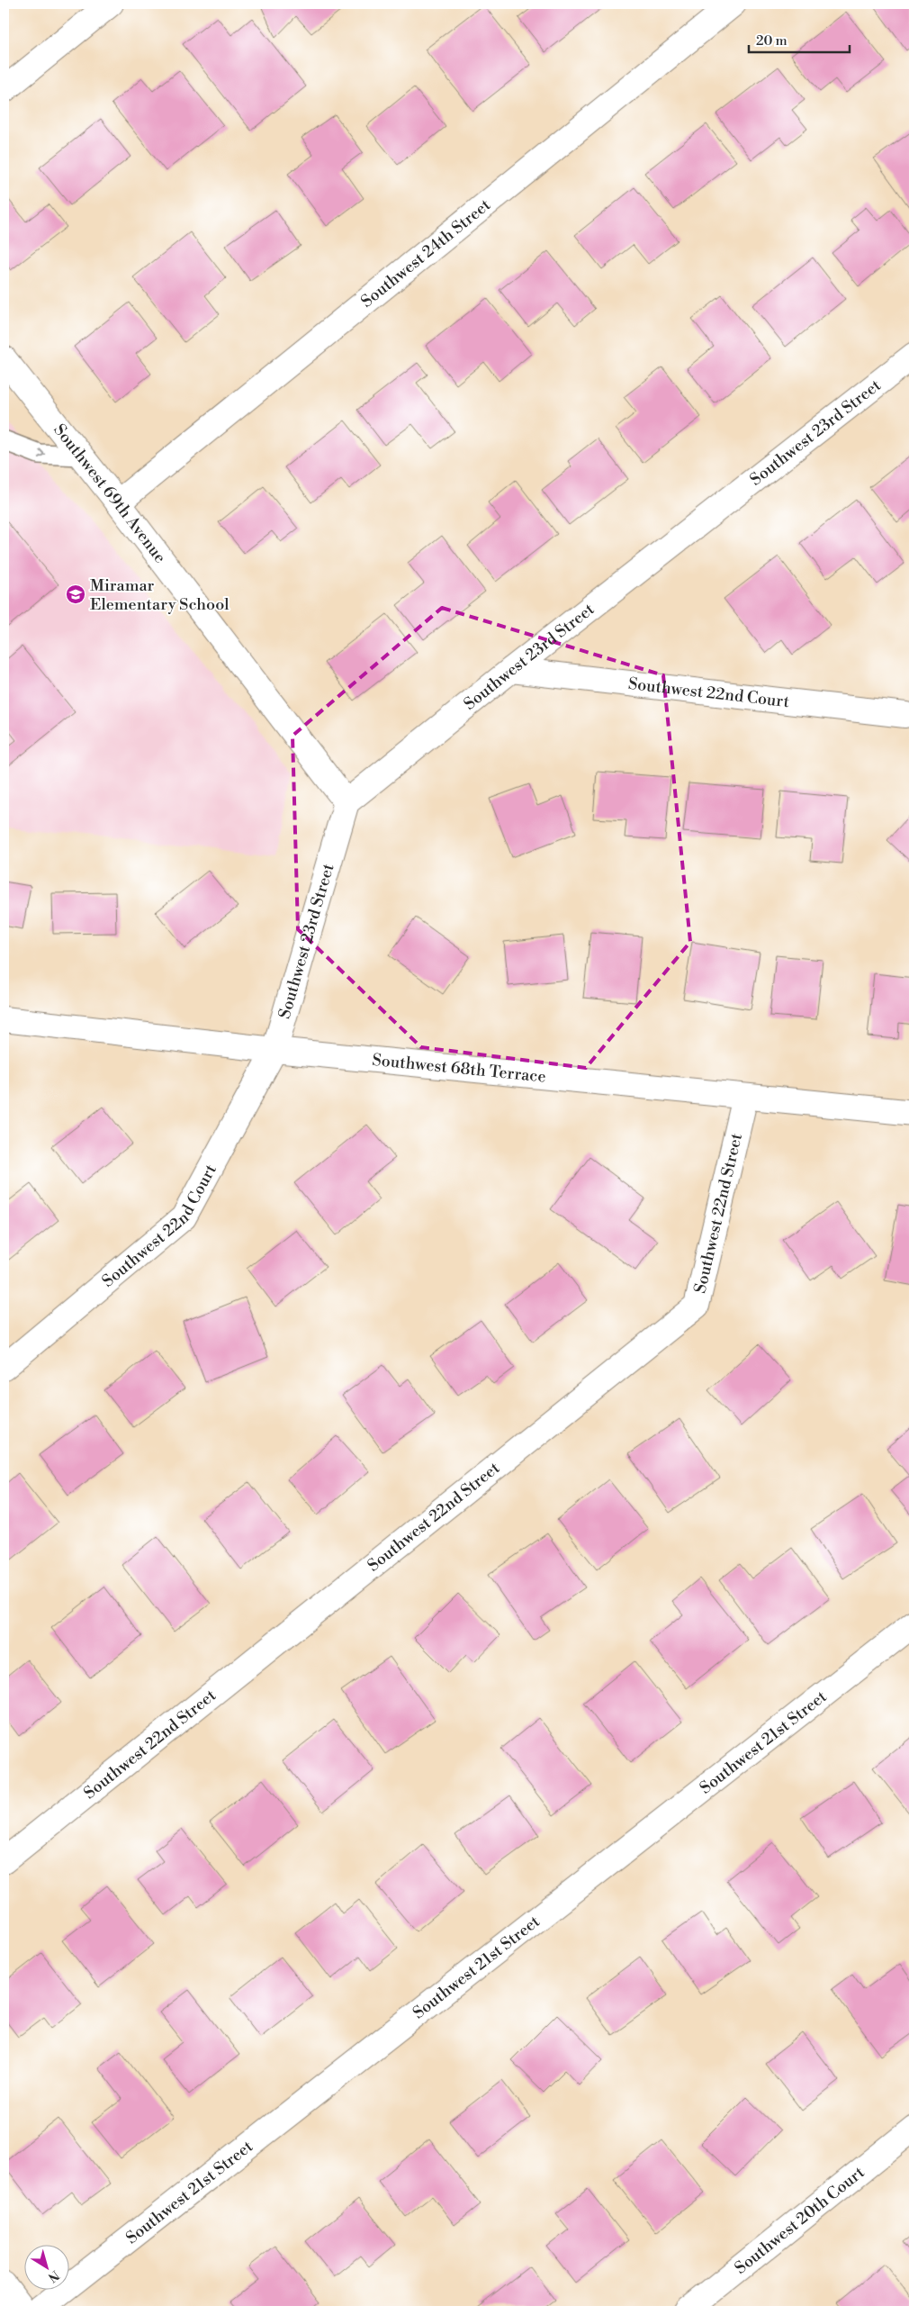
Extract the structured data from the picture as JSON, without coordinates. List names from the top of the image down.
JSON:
{
  "streets": {
    "street": [
      "Southwest 24th Street",
      "Southwest 23rd Street",
      "Southwest 69th Avenue",
      "Southwest 22nd Court",
      "Southwest 68th Terrace",
      "Southwest 22nd Street",
      "Southwest 21st Street",
      "Southwest 20th Court"
    ]
  },
  "crossings": [
    ["Southwest 24th Street", "Southwest 69th Avenue"],
    ["Southwest 23rd Street", "Southwest 69th Avenue"],
    ["Southwest 23rd Street", "Southwest 22nd Court"],
    ["Southwest 23rd Street", "Southwest 68th Terrace"],
    ["Southwest 22nd Court", "Southwest 68th Terrace"],
    ["Southwest 68th Terrace", "Southwest 22nd Street"]
  ],
  "places": {
    "school or university": ["Miramar Elementary School"]
  },
  "scale_bar": "20 m",
  "north": "bottom right"
}
